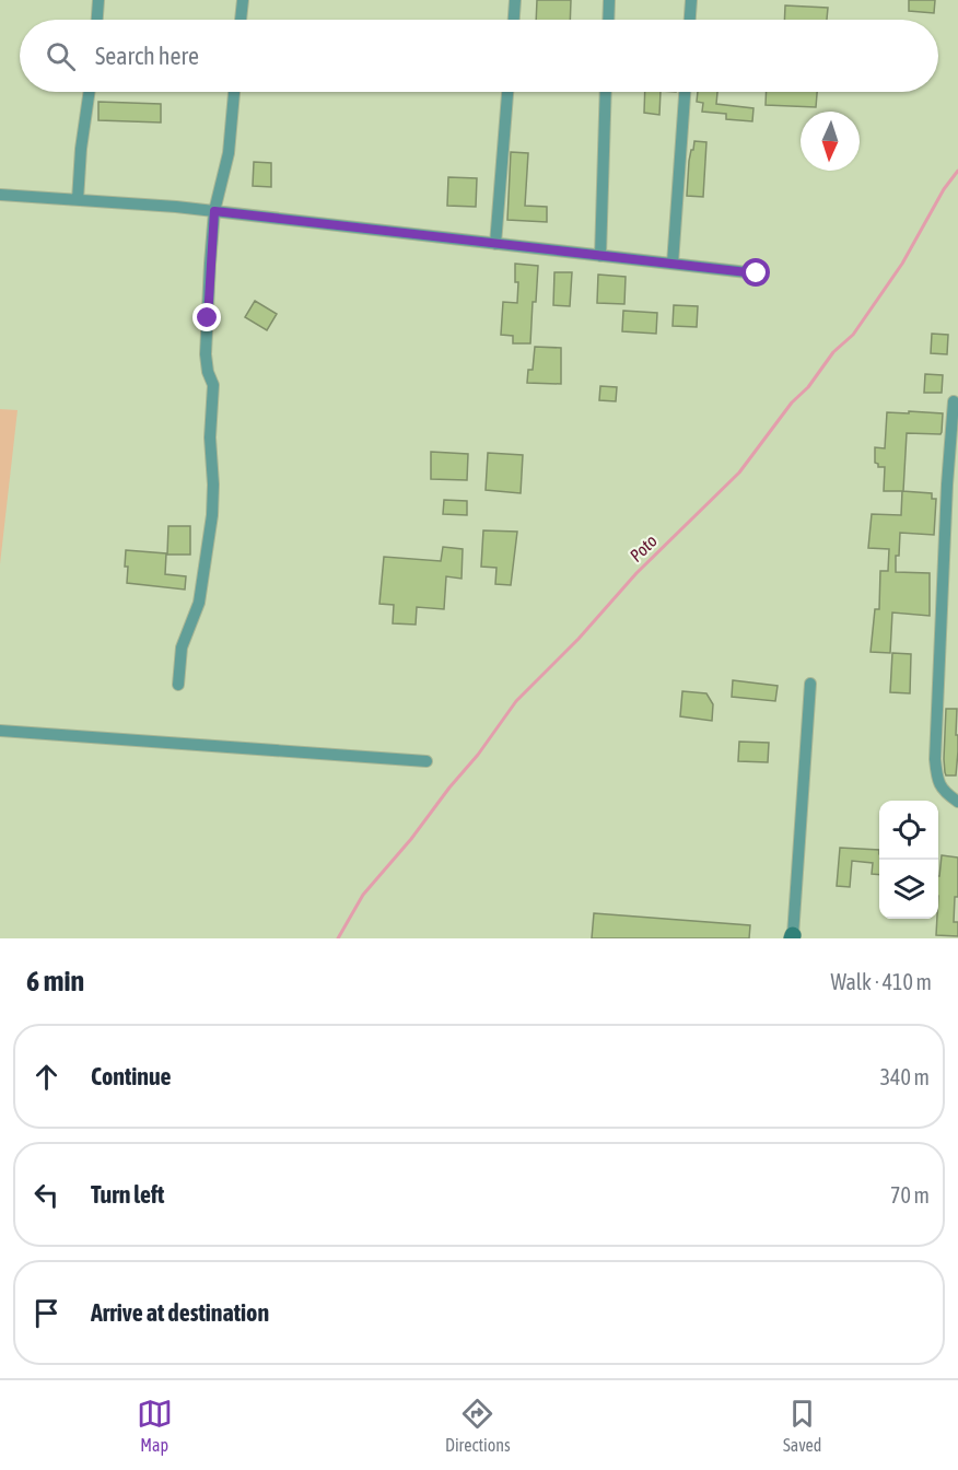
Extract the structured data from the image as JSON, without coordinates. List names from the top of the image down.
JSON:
{
  "water": ["Poto"],
  "north": "bottom",
  "page": {
    "search": "Search here",
    "heading": ["6 min", "Walk · 410 m"],
    "list": [
      ["Continue", "340 m"],
      ["Turn left", "70 m"],
      "Arrive at destination"
    ],
    "nav": ["Map", "Directions", "Saved"]
  }
}
